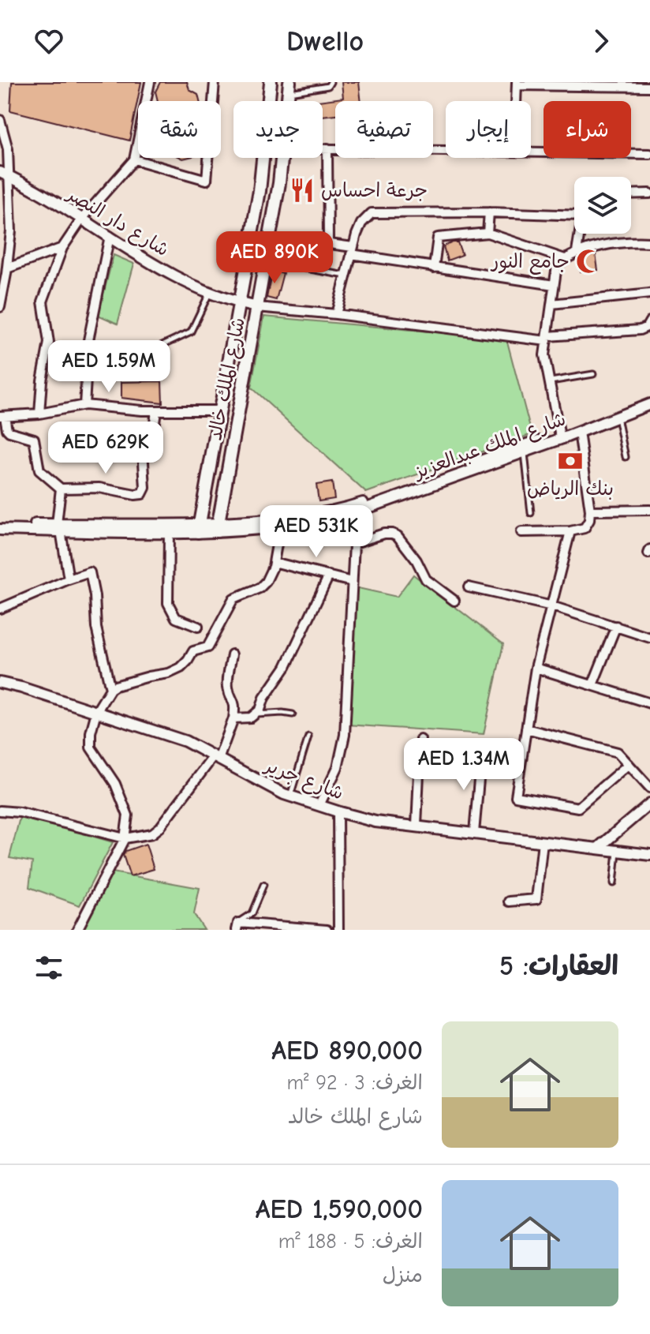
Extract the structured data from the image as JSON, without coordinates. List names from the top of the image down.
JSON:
{
  "streets": {
    "main road": ["شارع الملك خالد"],
    "street": ["شارع دار النصر", "شارع الملك عبدالعزيز", "شارع جرير"]
  },
  "crossings": [
    ["شارع دار النصر", "شارع الملك خالد"],
    ["شارع الملك خالد", "شارع الملك عبدالعزيز"]
  ],
  "places": {
    "restaurant": ["جرعة احساس"],
    "mosque": ["جامع النور"],
    "bank": ["بنك الرياض"]
  },
  "page": {
    "header": "Dwello",
    "chip": [
      "شراء",
      "إيجار",
      "تصفية",
      "جديد",
      "شقة"
    ],
    "price": [
      "AED 890K",
      "AED 1.59M",
      "AED 629K",
      "AED 531K",
      "AED 1.34M"
    ],
    "heading": "العقارات: 5",
    "list": [
      {
        "name": "AED 890,000",
        "note": "الغرف: 3 · 92 m² · شارع الملك خالد"
      },
      {
        "name": "AED 1,590,000",
        "note": "الغرف: 5 · 188 m² · منزل"
      }
    ]
  }
}
